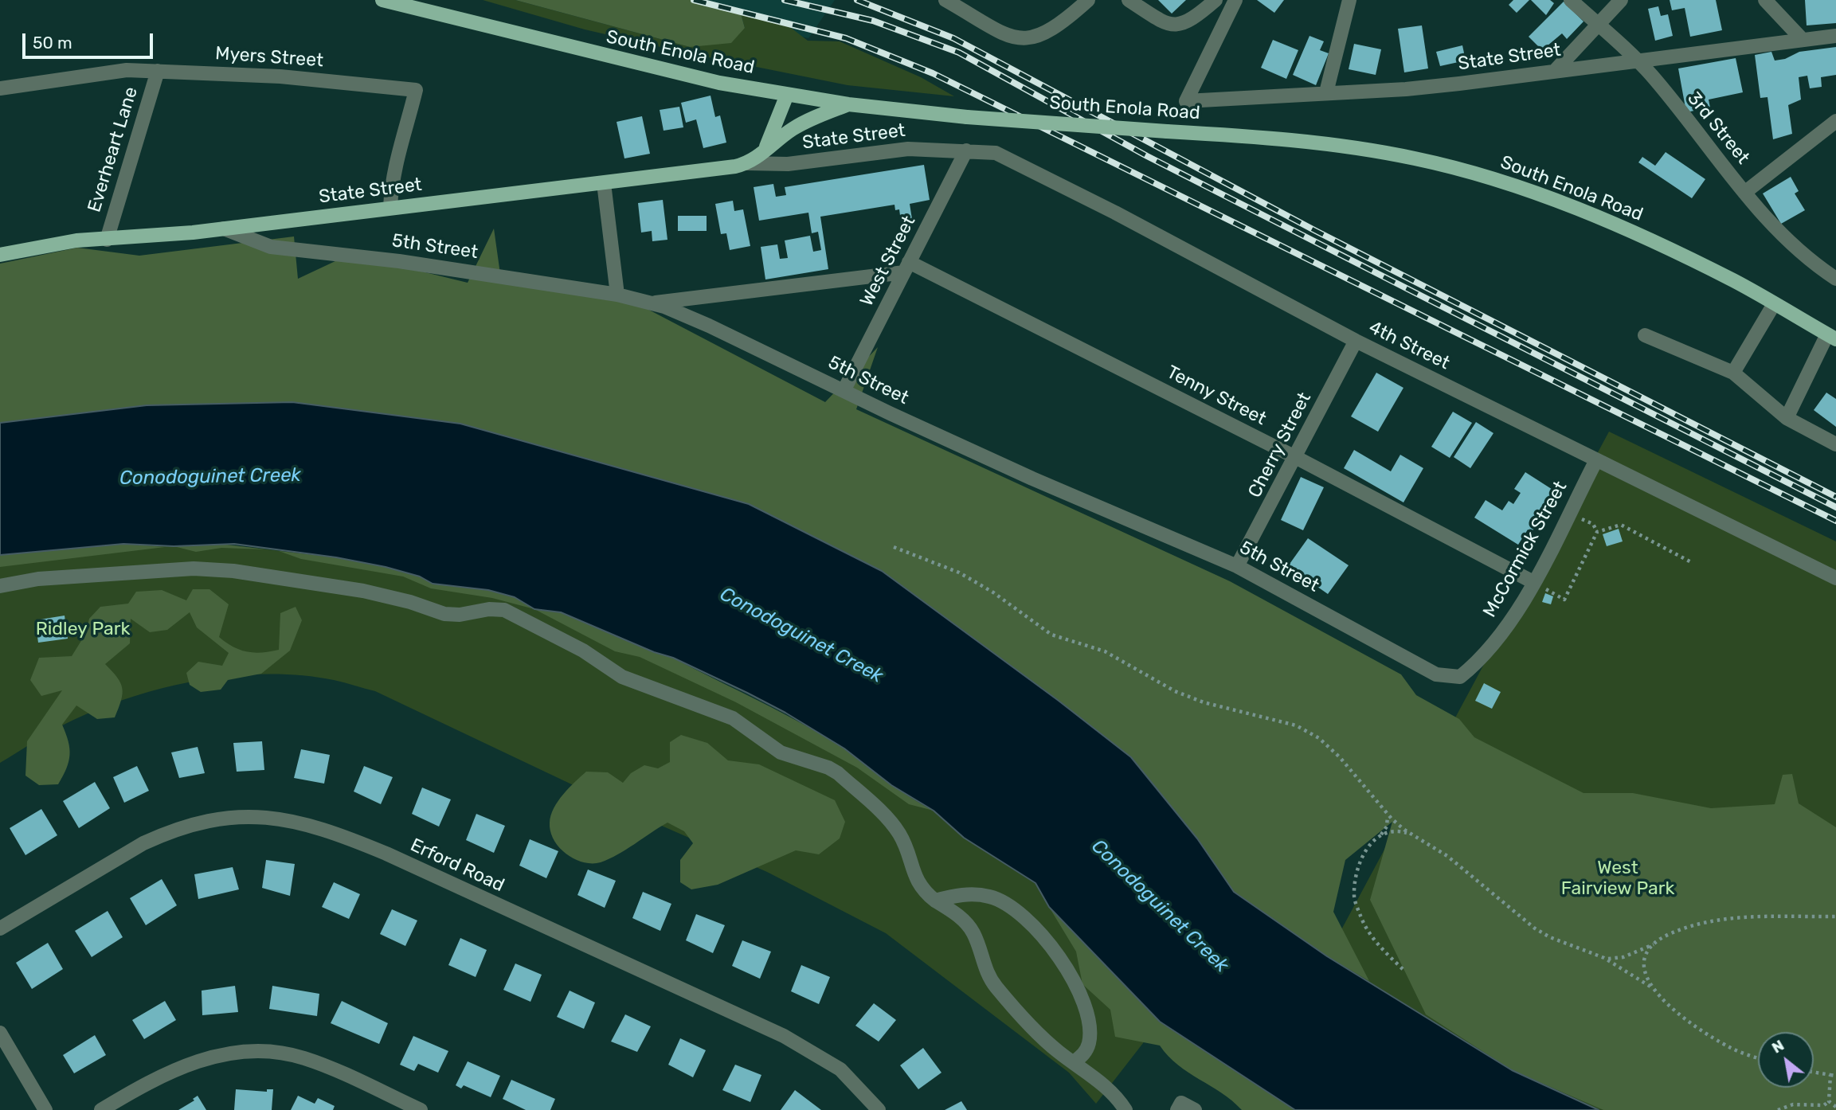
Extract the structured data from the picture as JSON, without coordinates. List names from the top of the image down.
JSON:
{
  "streets": {
    "main road": ["South Enola Road", "State Street"],
    "street": [
      "Myers Street",
      "3rd Street",
      "Everheart Lane",
      "5th Street",
      "West Street",
      "4th Street",
      "Tenny Street",
      "Cherry Street",
      "McCormick Street",
      "Erford Road"
    ]
  },
  "crossings": [
    ["South Enola Road", "State Street"],
    ["Myers Street", "State Street"],
    ["Myers Street", "Everheart Lane"],
    ["State Street", "3rd Street"],
    ["State Street", "Everheart Lane"],
    ["State Street", "5th Street"],
    ["State Street", "West Street"],
    ["State Street", "4th Street"],
    ["5th Street", "West Street"],
    ["5th Street", "Cherry Street"],
    ["5th Street", "McCormick Street"],
    ["West Street", "4th Street"],
    ["West Street", "Tenny Street"],
    ["4th Street", "Cherry Street"],
    ["4th Street", "McCormick Street"],
    ["Tenny Street", "Cherry Street"],
    ["Tenny Street", "McCormick Street"]
  ],
  "water": ["Conodoguinet Creek"],
  "parks": ["Ridley Park", "West Fairview Park"],
  "scale_bar": "50 m",
  "north": "top left"
}
